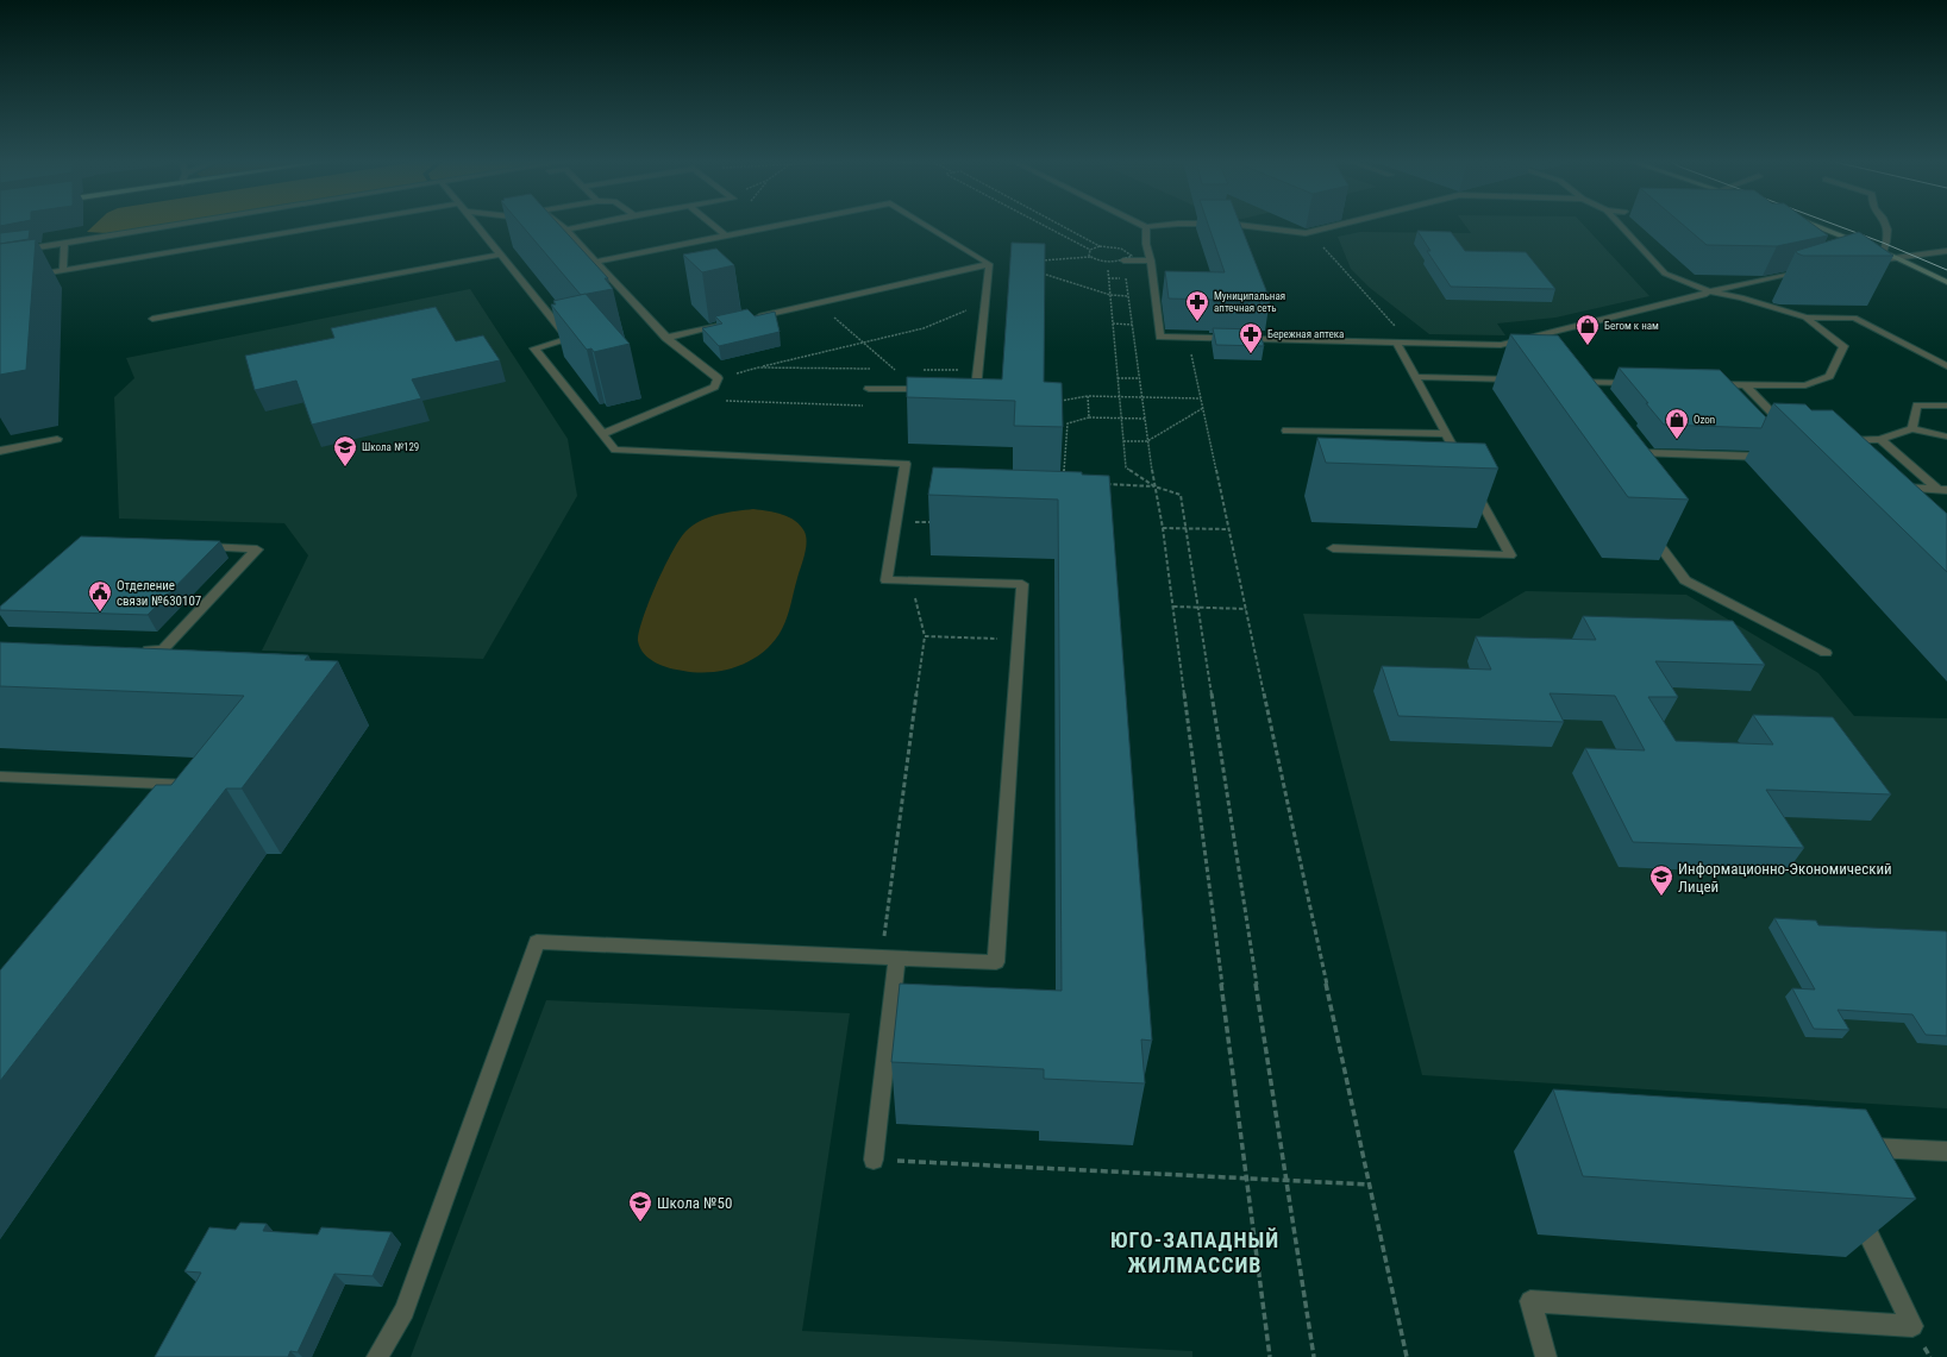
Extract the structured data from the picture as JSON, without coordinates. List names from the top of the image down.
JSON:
{
  "districts": ["ЮГО-ЗАПАДНЫЙ ЖИЛМАССИВ"],
  "places": {
    "pharmacy": ["Муниципальная аптечная сеть", "Бережная аптека"],
    "shop": ["Бегом к нам", "Ozon"],
    "school or university": ["Школа №129", "Информационно-Экономический Лицей", "Школа №50"],
    "public building": ["Отделение связи №630107"]
  }
}
